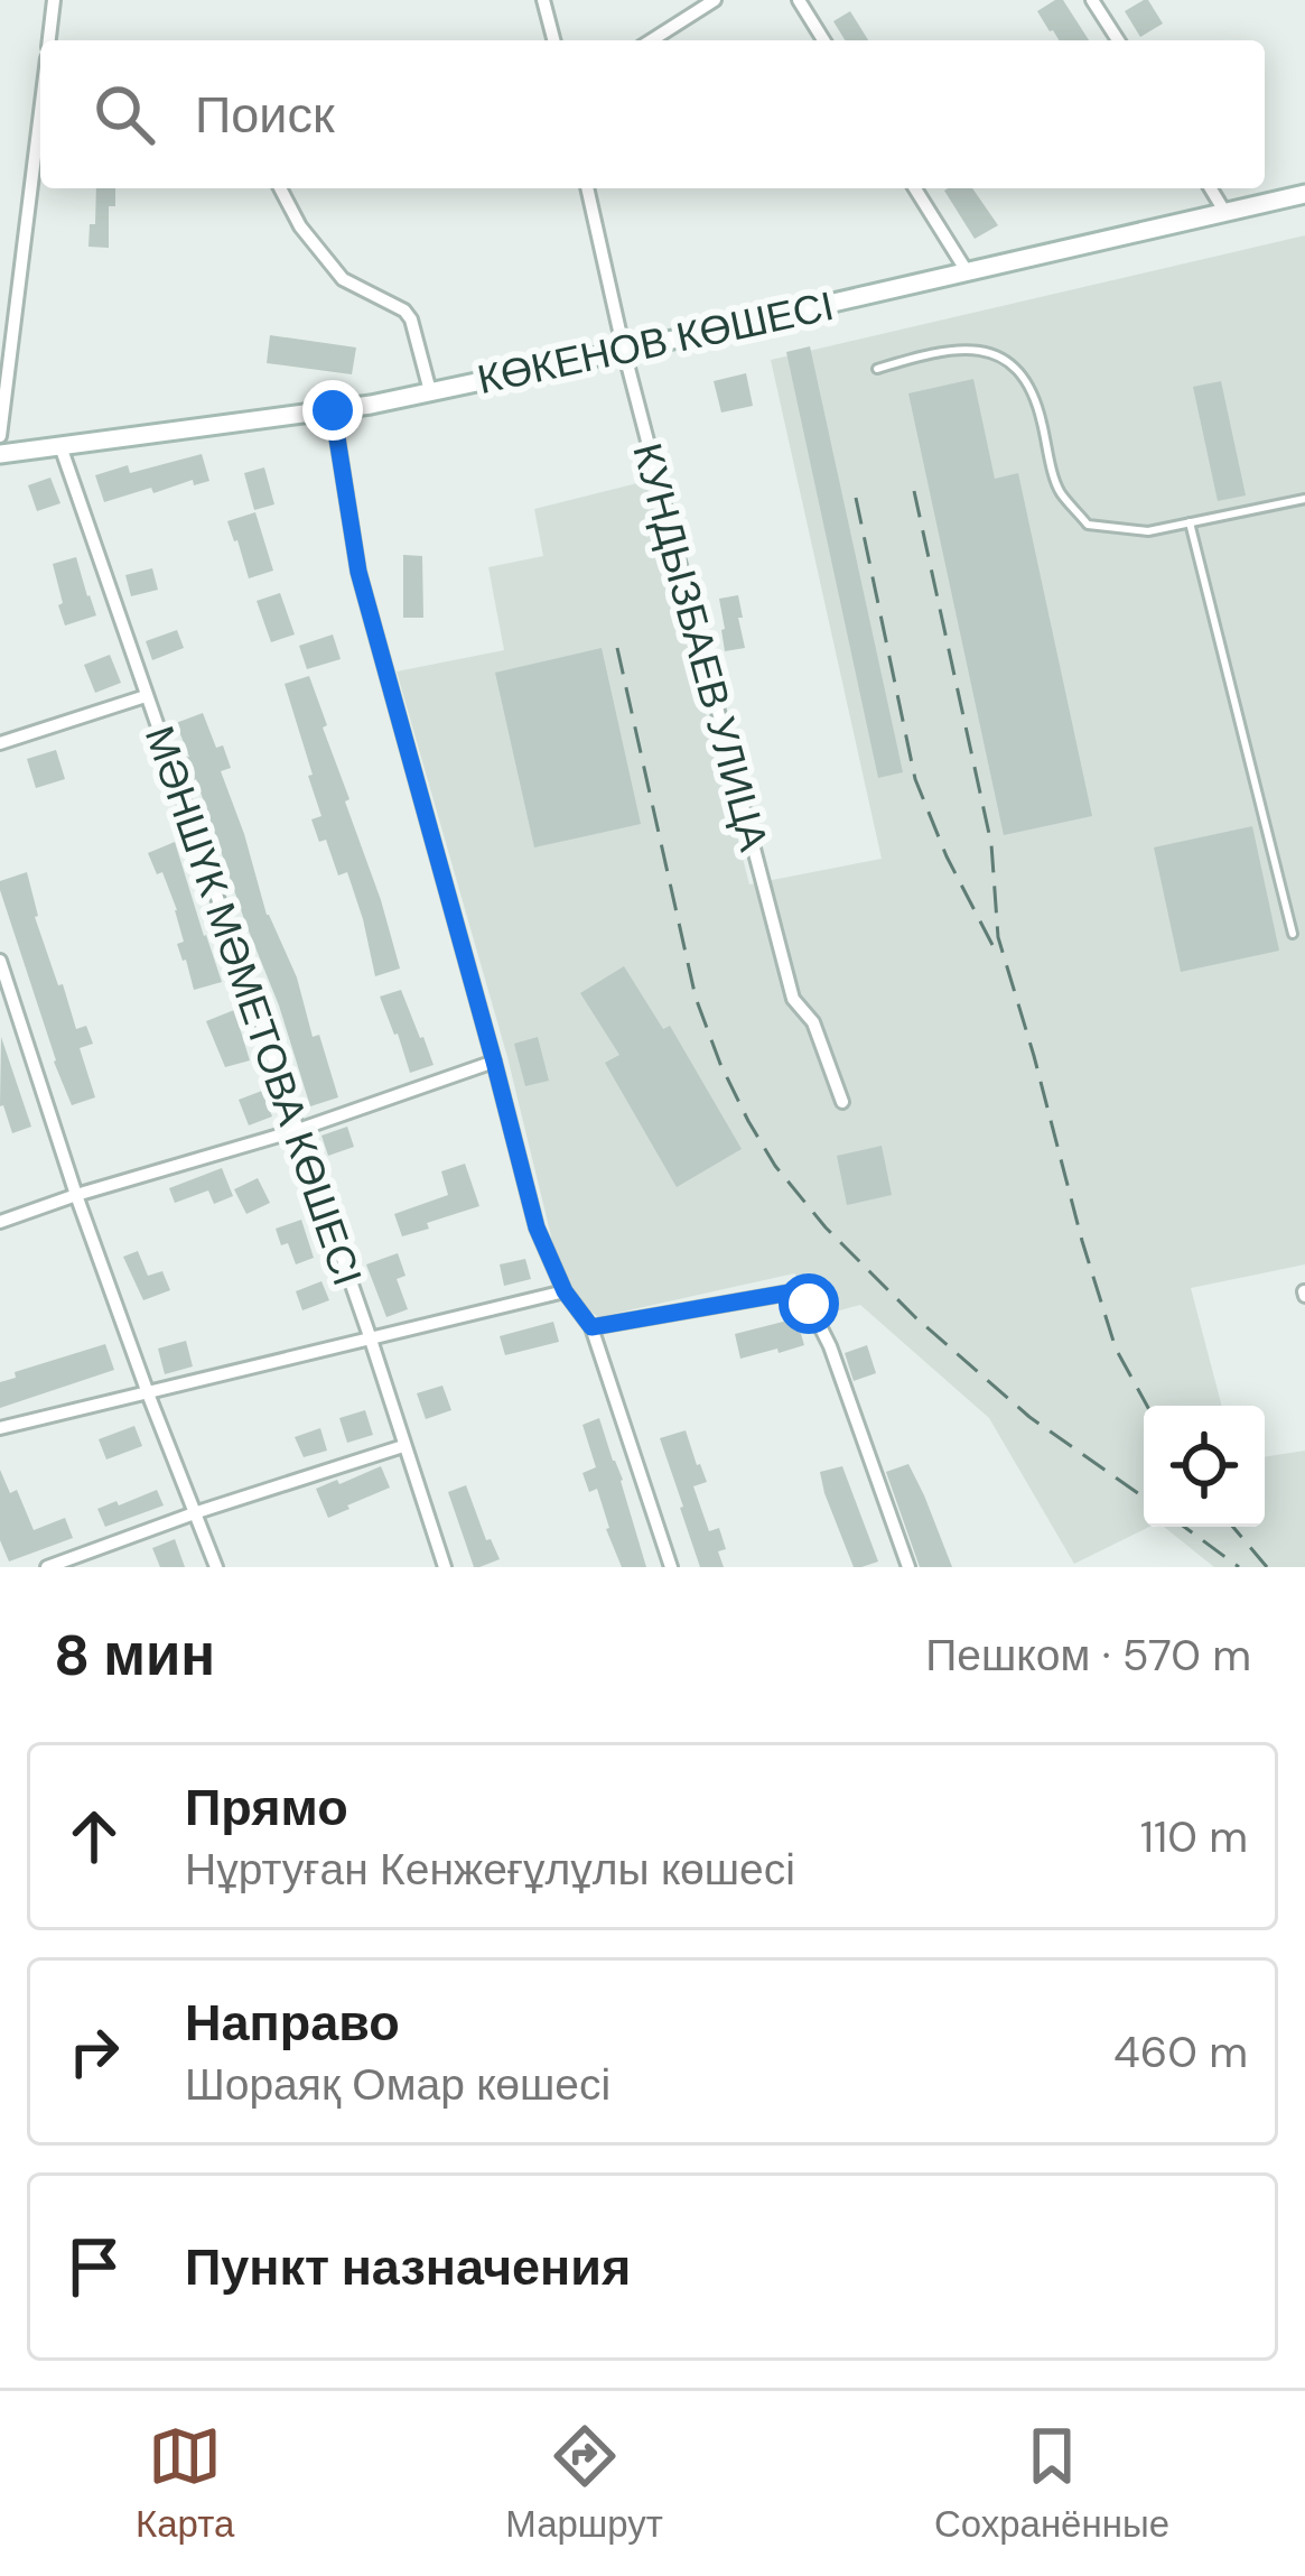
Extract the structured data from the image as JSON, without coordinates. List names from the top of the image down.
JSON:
{
  "streets": {
    "street": ["КӨКЕНОВ КӨШЕСІ", "КУНДЫЗБАЕВ УЛИЦА", "МӘНШҮК МӘМЕТОВА КӨШЕСІ"]
  },
  "crossings": [
    ["КӨКЕНОВ КӨШЕСІ", "КУНДЫЗБАЕВ УЛИЦА"],
    ["КӨКЕНОВ КӨШЕСІ", "МӘНШҮК МӘМЕТОВА КӨШЕСІ"]
  ],
  "page": {
    "search": "Поиск",
    "heading": ["8 мин", "Пешком · 570 m"],
    "list": [
      ["Прямо", "Нұртуған Кенжеғұлұлы көшесі", "110 m"],
      ["Направо", "Шораяқ Омар көшесі", "460 m"],
      "Пункт назначения"
    ],
    "nav": ["Карта", "Маршрут", "Сохранённые"]
  }
}
